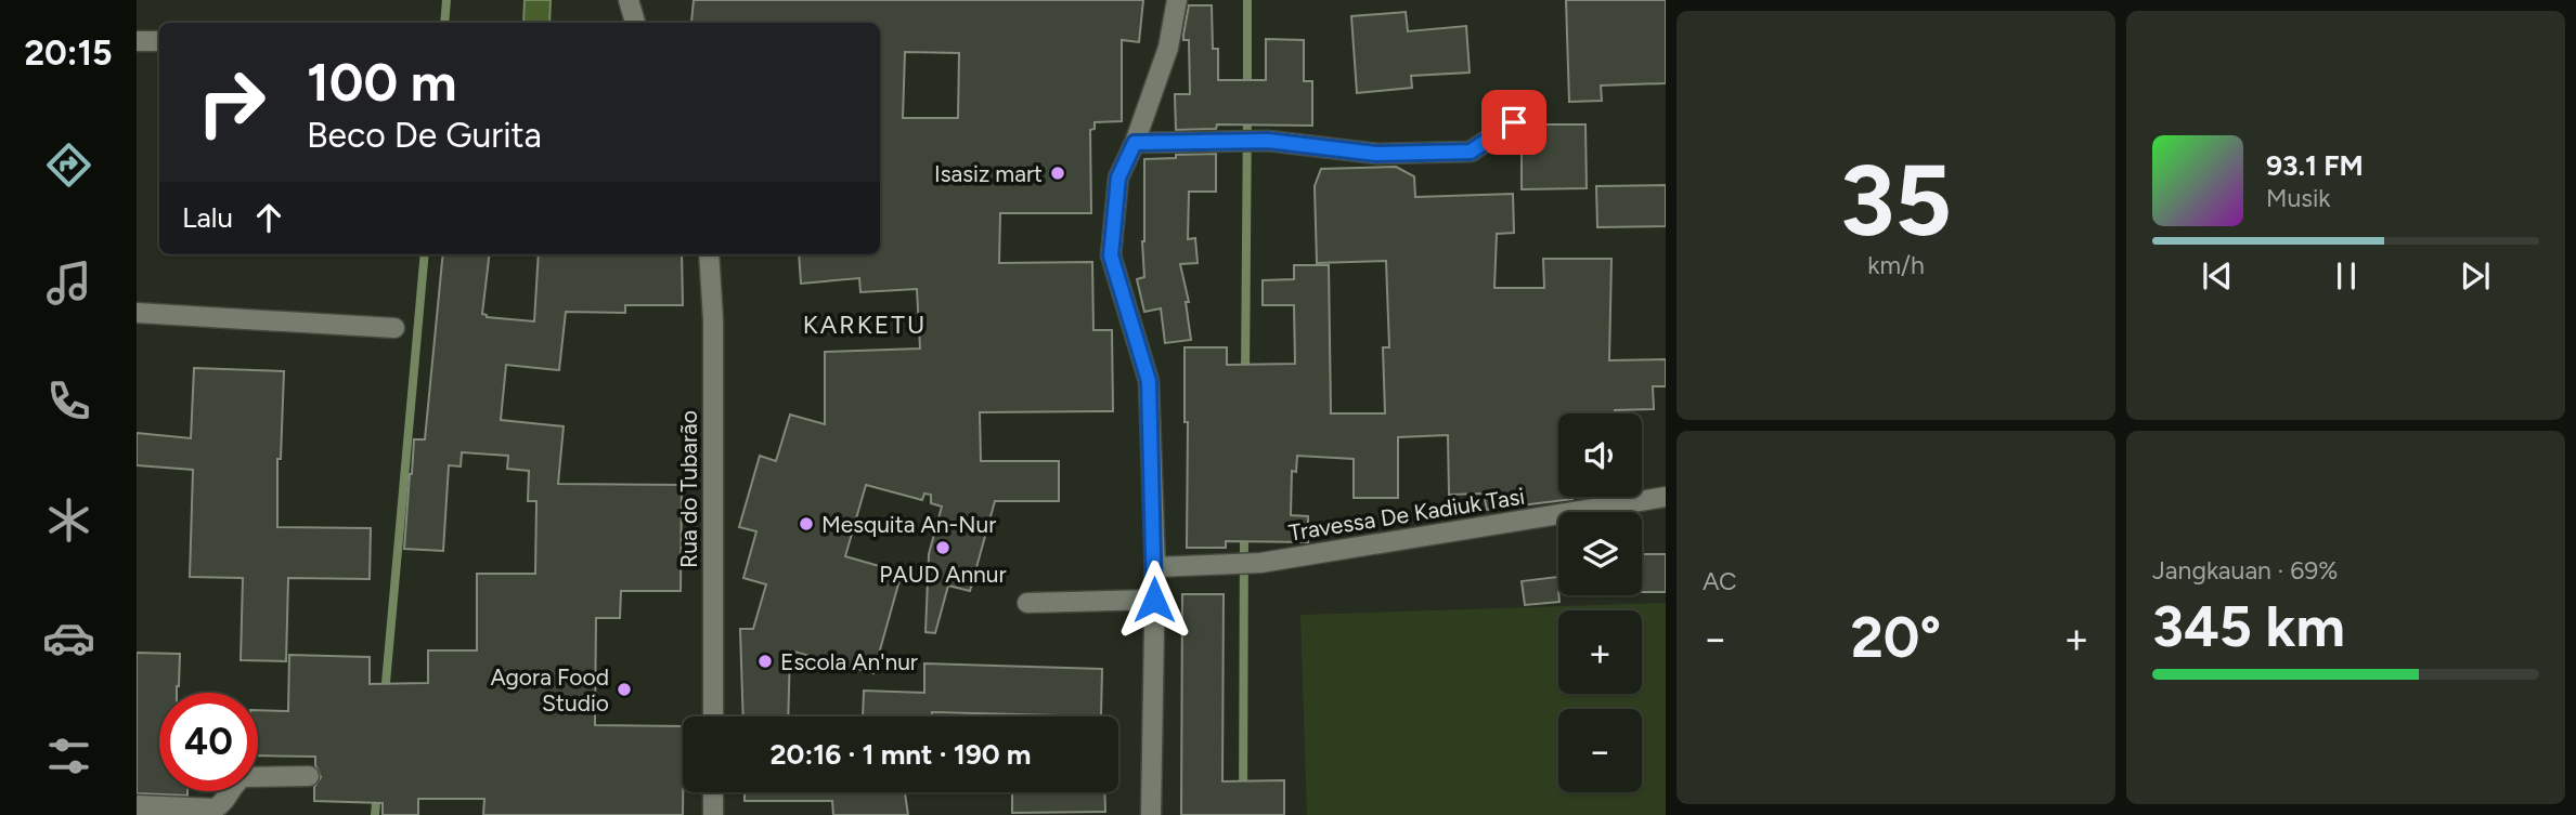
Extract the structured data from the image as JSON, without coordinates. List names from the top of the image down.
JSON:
{
  "streets": {
    "street": ["Rua do Tubarão", "Travessa De Kadiuk Tasi"]
  },
  "districts": ["KARKETU"],
  "places": [
    "Isasiz mart",
    "Mesquita An-Nur",
    "PAUD Annur",
    "Escola An'nur",
    "Agora Food Studio"
  ],
  "page": {
    "tabs": "20:15",
    "tile": [
      ["35", "km/h"],
      "AC",
      ["Jangkauan · 69%", "345 km"]
    ],
    "turn": ["100 m", "Beco De Gurita"],
    "song": ["93.1 FM", "Musik"],
    "then": "Lalu",
    "map_buttons": ["+", "−"],
    "heat": ["−", "20°", "+"],
    "limit": "40",
    "trip": "20:16 · 1 mnt · 190 m"
  }
}
